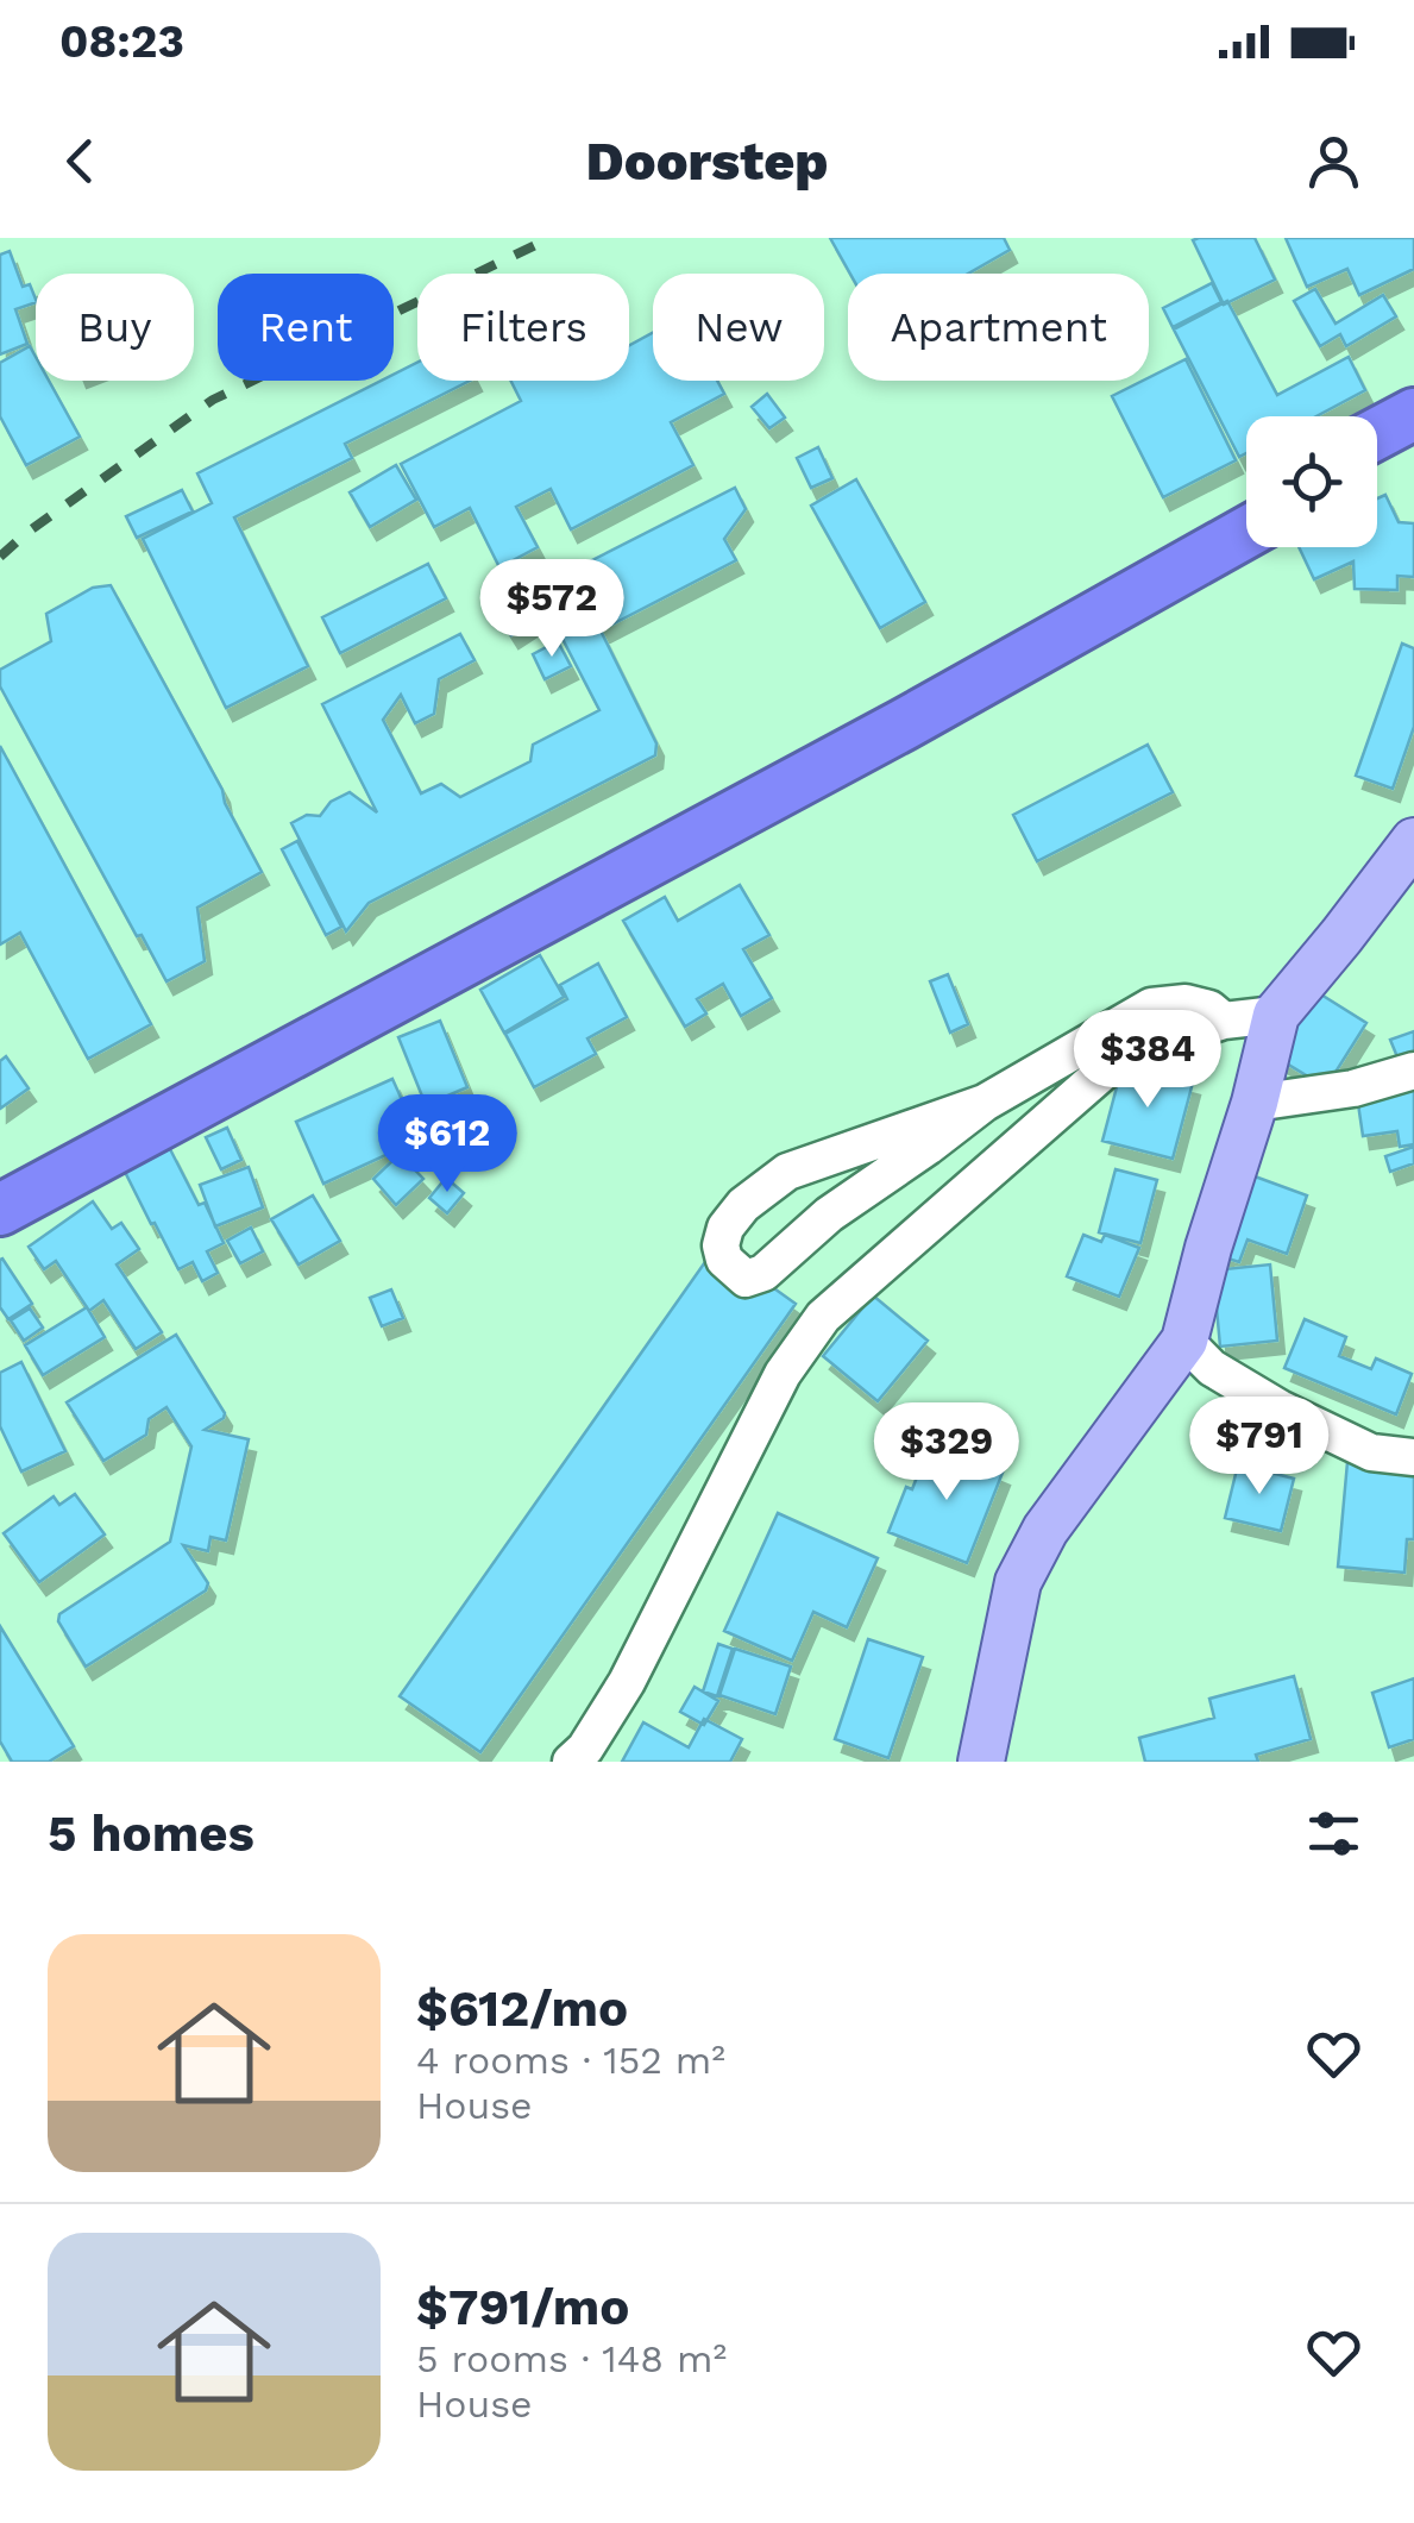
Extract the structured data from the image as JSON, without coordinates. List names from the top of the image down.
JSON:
{
  "page": {
    "status": "08:23",
    "header": "Doorstep",
    "chip": [
      "Buy",
      "Rent",
      "Filters",
      "New",
      "Apartment"
    ],
    "price": [
      "$572",
      "$384",
      "$612",
      "$791",
      "$329"
    ],
    "heading": "5 homes",
    "list": [
      {
        "name": "$612/mo",
        "note": "4 rooms · 152 m² · House"
      },
      {
        "name": "$791/mo",
        "note": "5 rooms · 148 m² · House"
      }
    ]
  }
}
